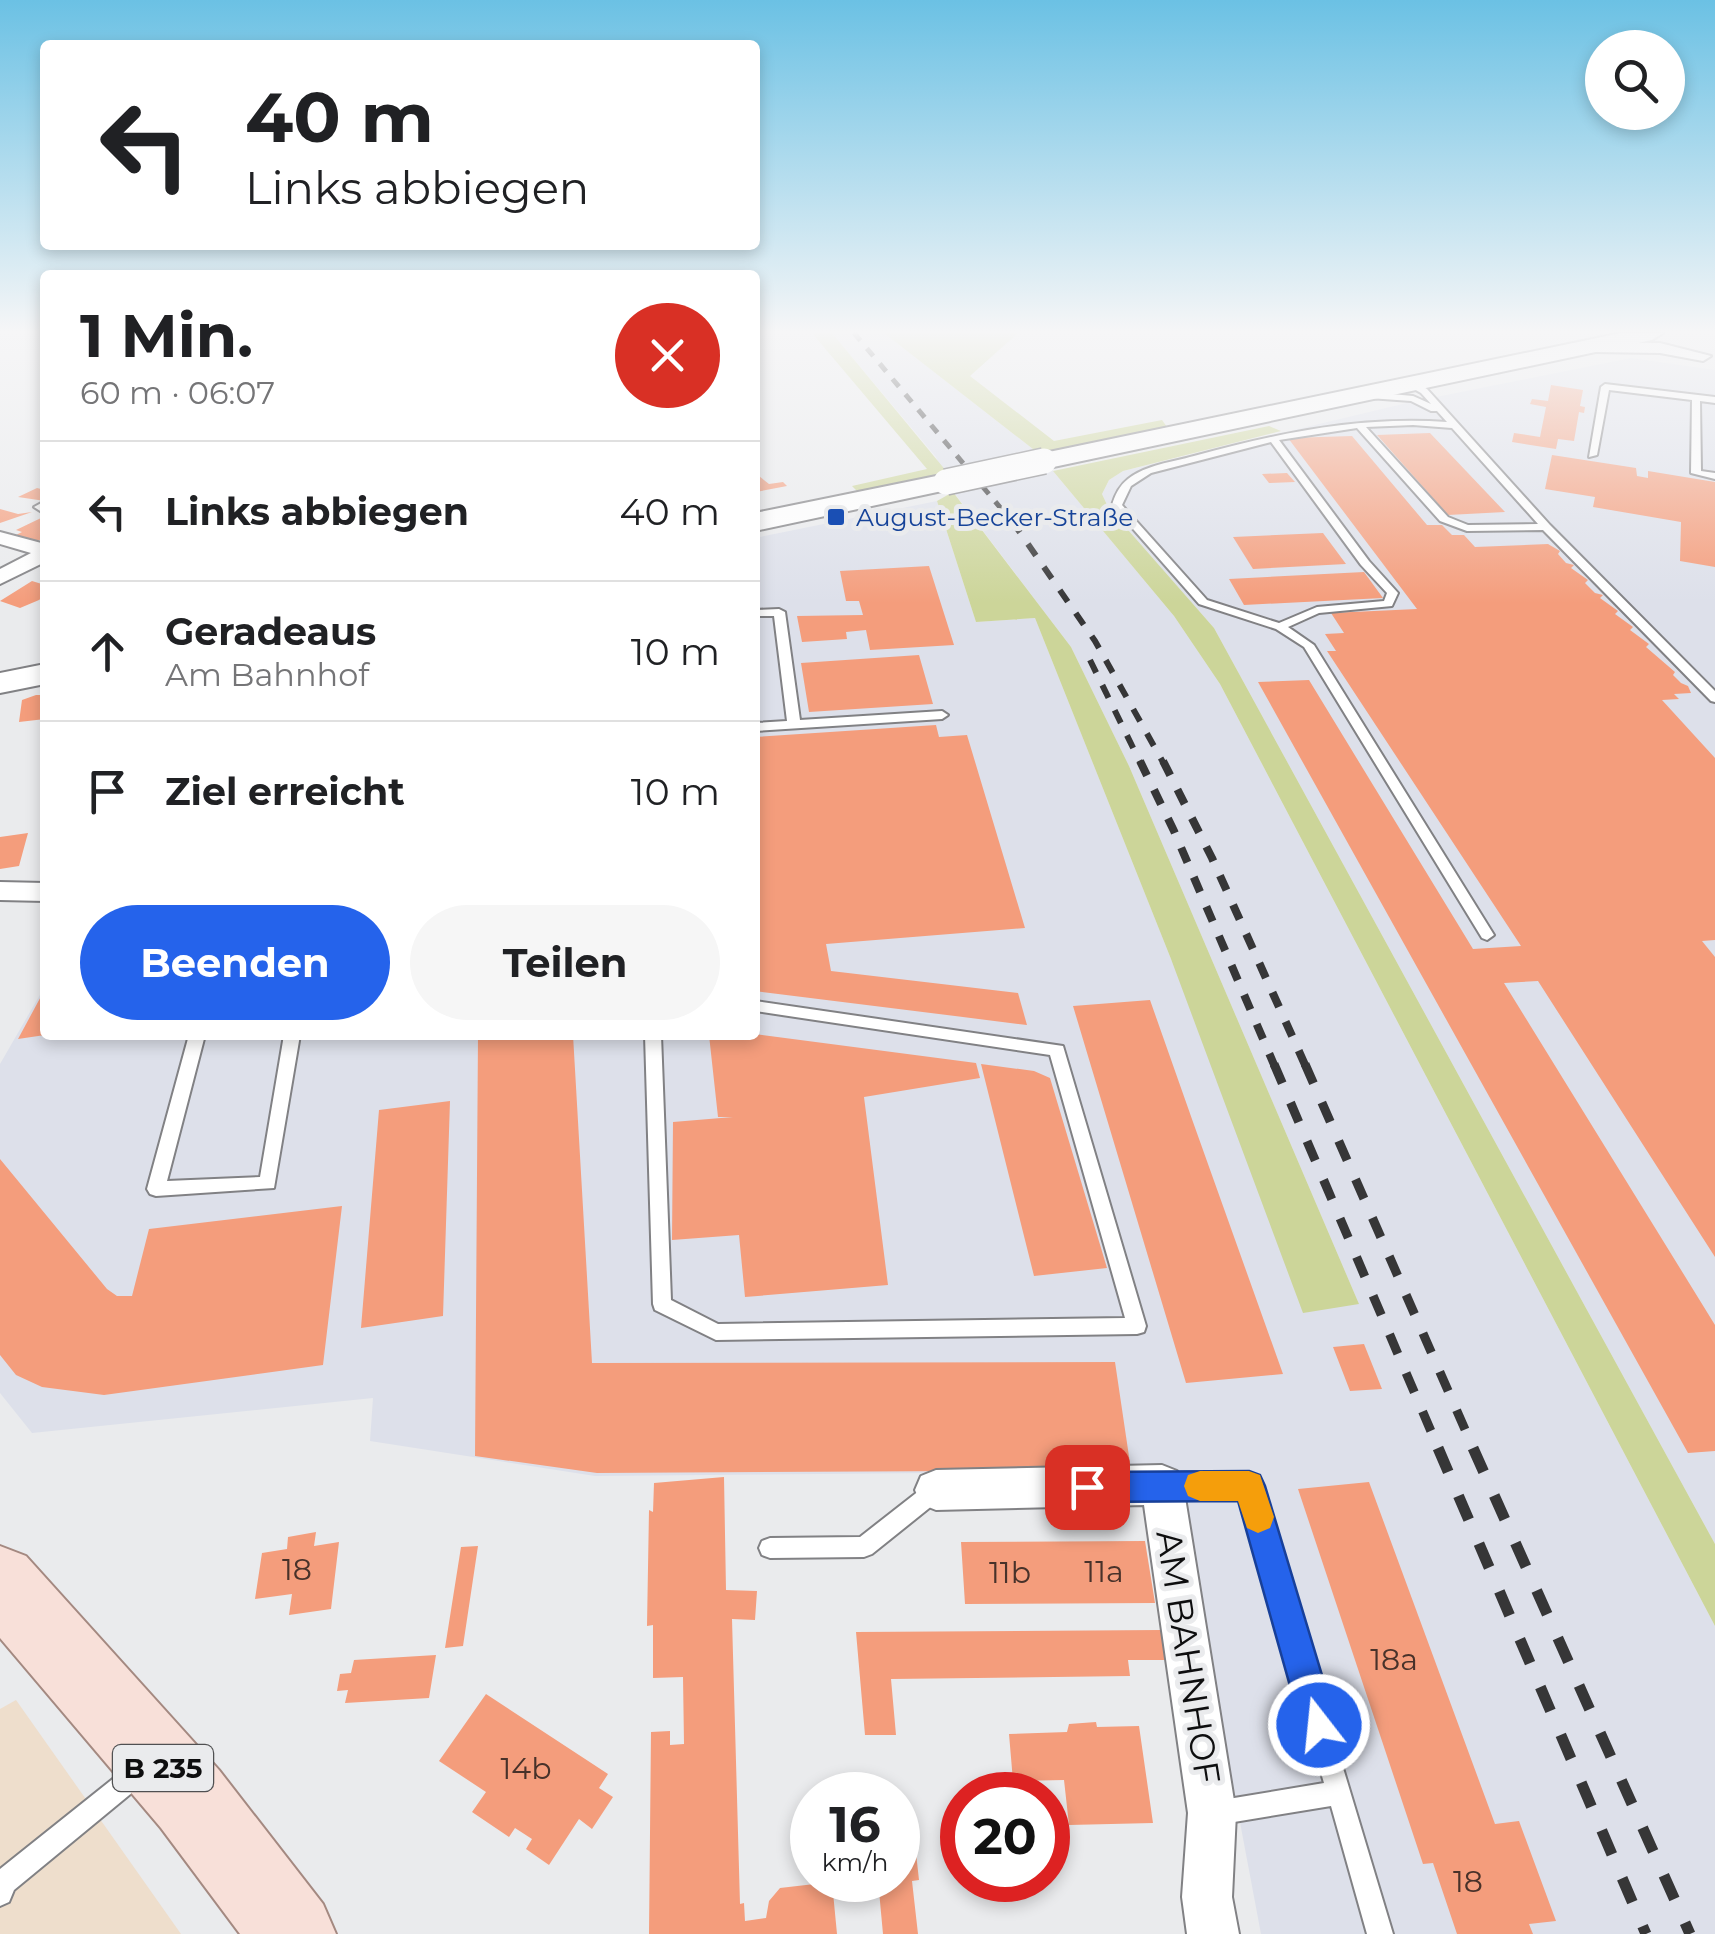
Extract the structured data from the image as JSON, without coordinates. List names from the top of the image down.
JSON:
{
  "streets": {
    "main road": ["B 235"],
    "street": ["AM BAHNHOF"]
  },
  "places": {
    "transit": ["August-Becker-Straße"]
  },
  "house_numbers": [
    "18",
    "11a",
    "11b",
    "18a",
    "14b",
    "18"
  ],
  "page": {
    "turn": ["40 m", "Links abbiegen"],
    "heading": ["1 Min.", "60 m · 06:07"],
    "list": [
      {
        "name": "Links abbiegen",
        "value": "40 m"
      },
      {
        "name": "Geradeaus",
        "note": "Am Bahnhof",
        "value": "10 m"
      },
      {
        "name": "Ziel erreicht",
        "value": "10 m"
      }
    ],
    "buttons": ["Beenden", "Teilen"],
    "speed": "16 km/h",
    "limit": "20"
  }
}
